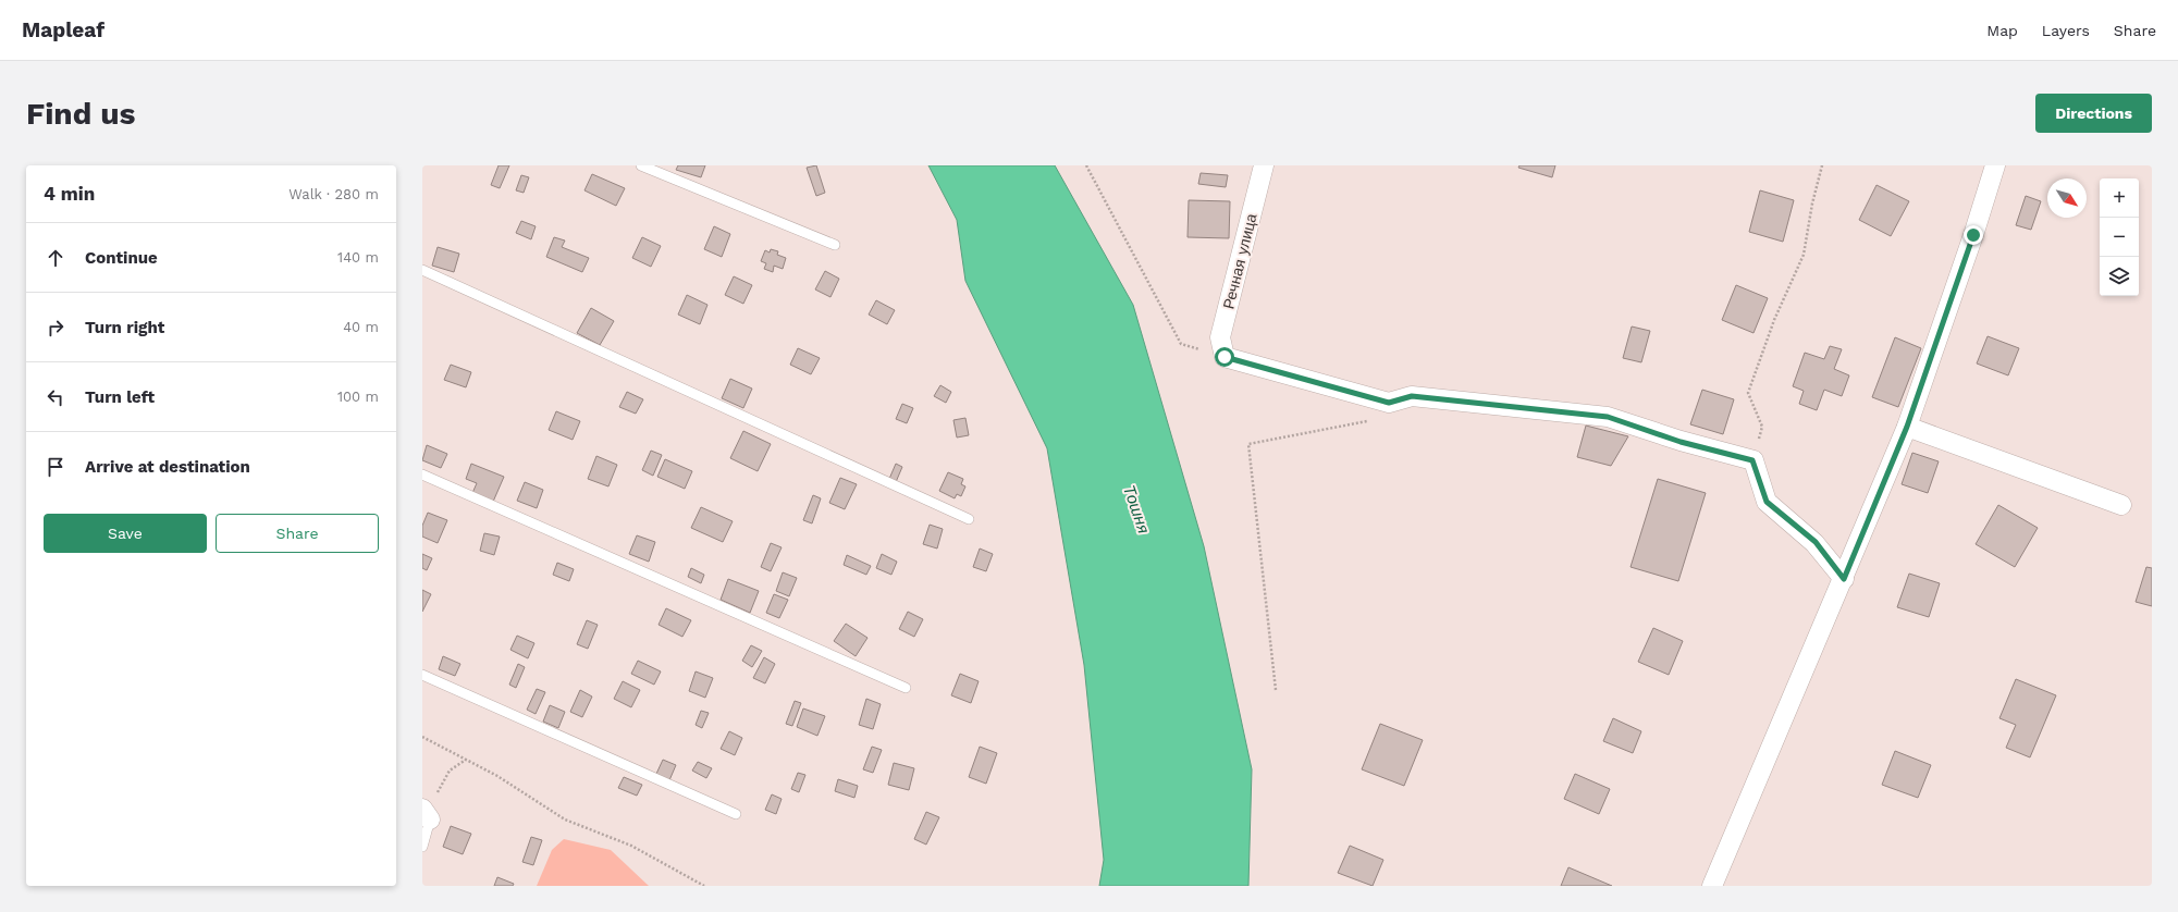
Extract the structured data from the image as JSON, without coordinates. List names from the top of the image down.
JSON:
{
  "streets": {
    "street": ["Речная улица"]
  },
  "water": ["Тошня"],
  "north": "bottom right",
  "page": {
    "header": "Mapleaf",
    "nav": ["Map", "Layers", "Share"],
    "buttons": [
      "Directions",
      ["Save", "Share"]
    ],
    "title": "Find us",
    "heading": ["4 min", "Walk · 280 m"],
    "map_buttons": ["+", "−"],
    "list": [
      ["Continue", "140 m"],
      ["Turn right", "40 m"],
      ["Turn left", "100 m"],
      "Arrive at destination"
    ]
  }
}
